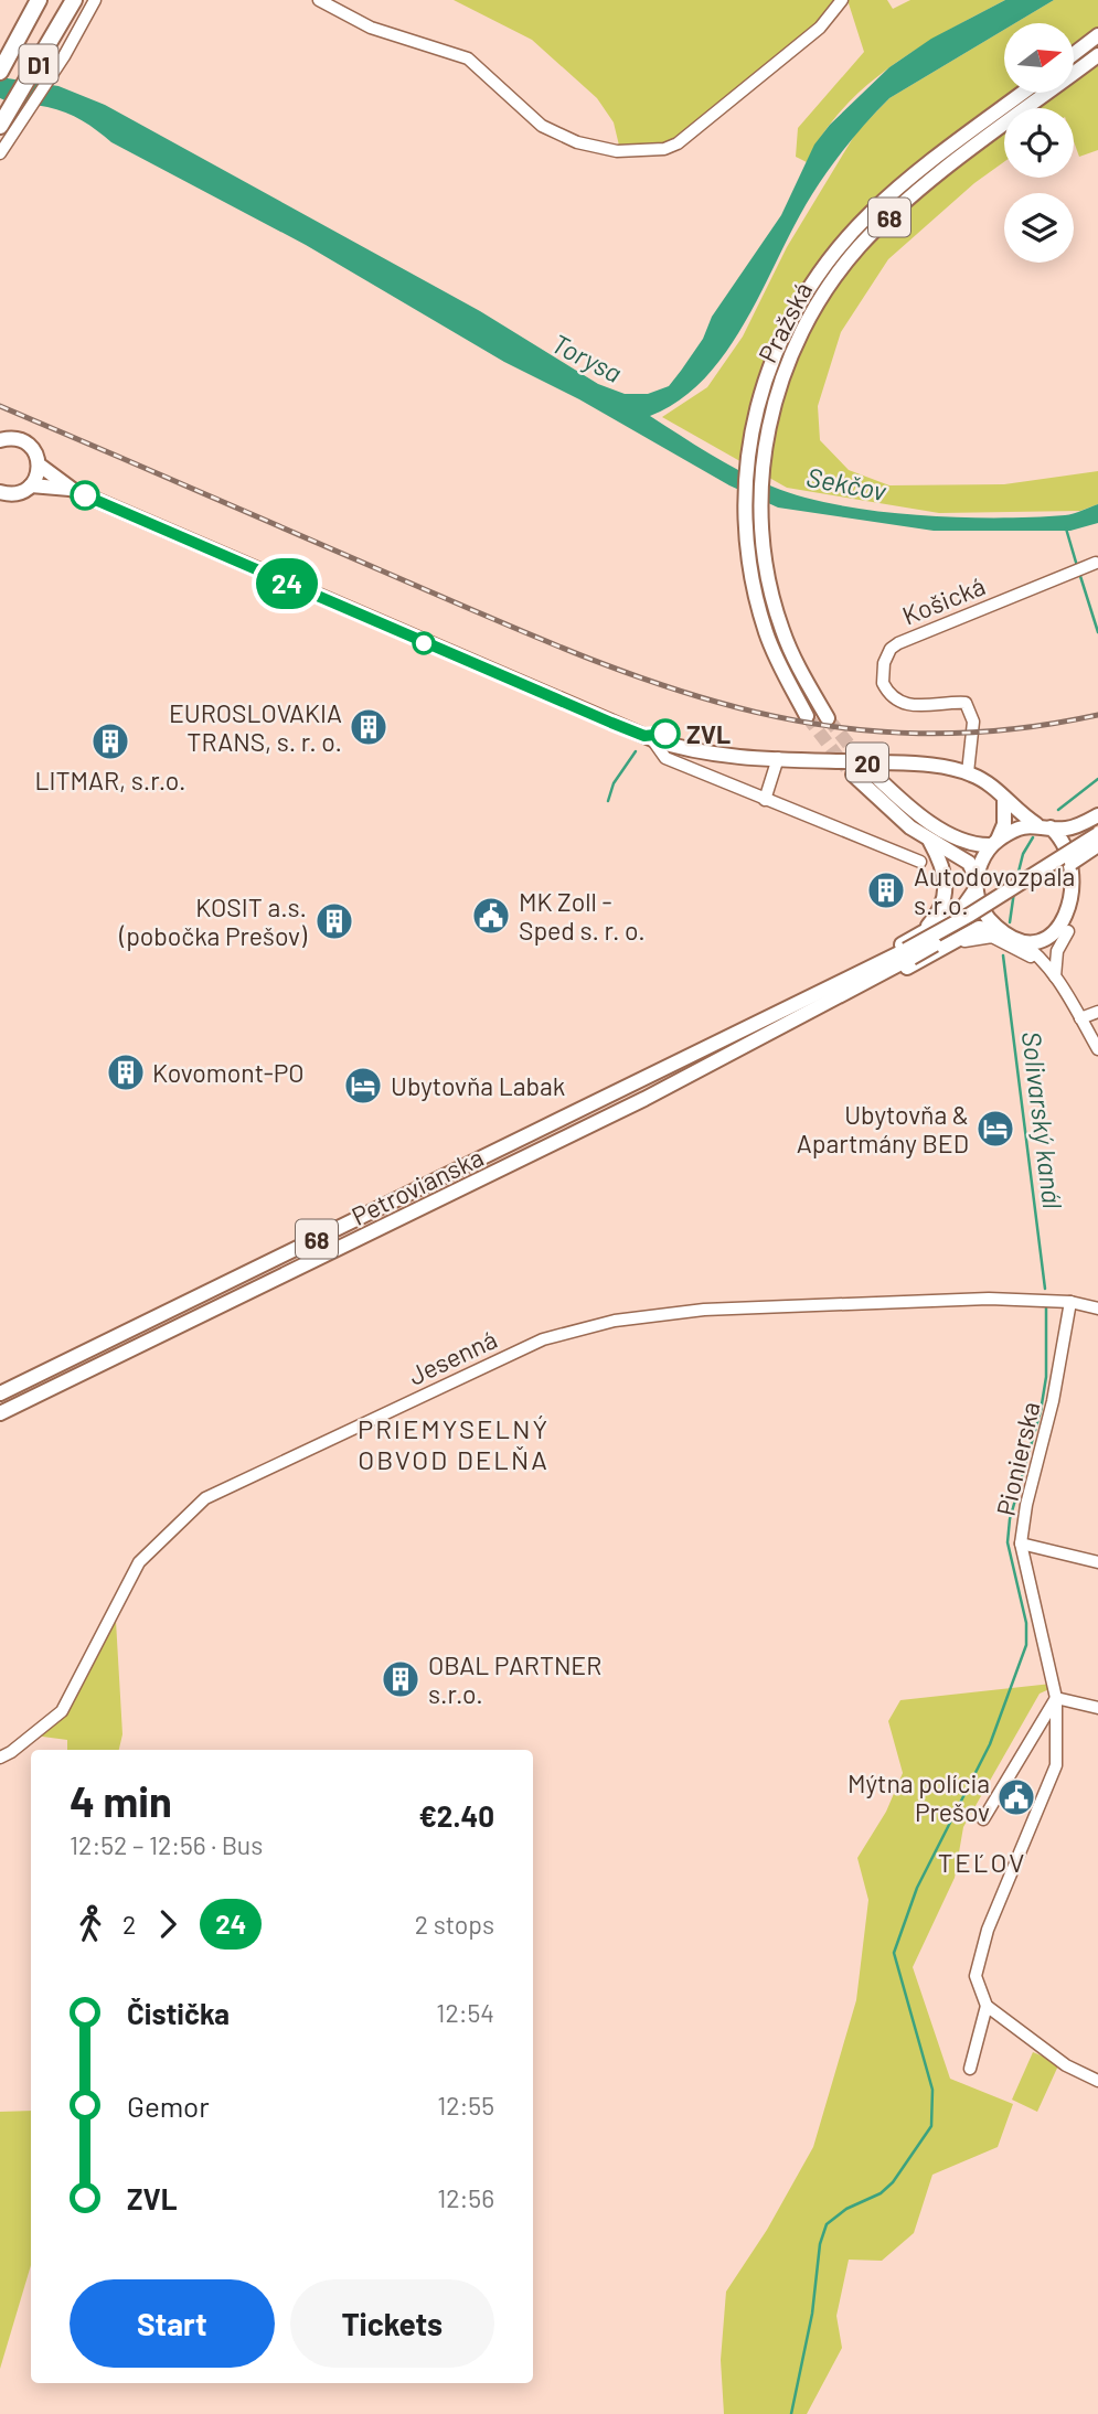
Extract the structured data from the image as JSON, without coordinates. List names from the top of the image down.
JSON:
{
  "streets": {
    "highway": ["D1"],
    "main road": [
      "68",
      "Pražská",
      "20",
      "Petrovianska"
    ],
    "street": ["Košická", "Jesenná", "Pionierska"]
  },
  "crossings": [
    ["68", "Petrovianska"],
    ["Košická", "20"],
    ["Jesenná", "Pionierska"]
  ],
  "districts": ["PRIEMYSELNÝ OBVOD DELŇA", "TEĽOV"],
  "water": ["Torysa", "Sekčov", "Solivarský kanál"],
  "places": {
    "building": [
      "EUROSLOVAKIA TRANS, s. r. o.",
      "LITMAR, s.r.o.",
      "Autodovozpala s.r.o.",
      "KOSIT a.s. (pobočka Prešov)",
      "Kovomont-PO",
      "OBAL PARTNER s.r.o."
    ],
    "other": ["ZVL"],
    "public building": ["MK Zoll - Sped s. r. o.", "Mýtna polícia Prešov"],
    "hotel": ["Ubytovňa Labak", "Ubytovňa & Apartmány BED"]
  },
  "lines": ["bus line 24"],
  "north": "right",
  "page": {
    "on_map": "24",
    "heading": ["4 min", "12:52 – 12:56 · Bus", "€2.40"],
    "legs": ["2", "24", "2 stops"],
    "list": [
      {
        "name": "Čistička",
        "value": "12:54"
      },
      {
        "name": "Gemor",
        "value": "12:55"
      },
      {
        "name": "ZVL",
        "value": "12:56"
      }
    ],
    "buttons": ["Start", "Tickets"]
  }
}
